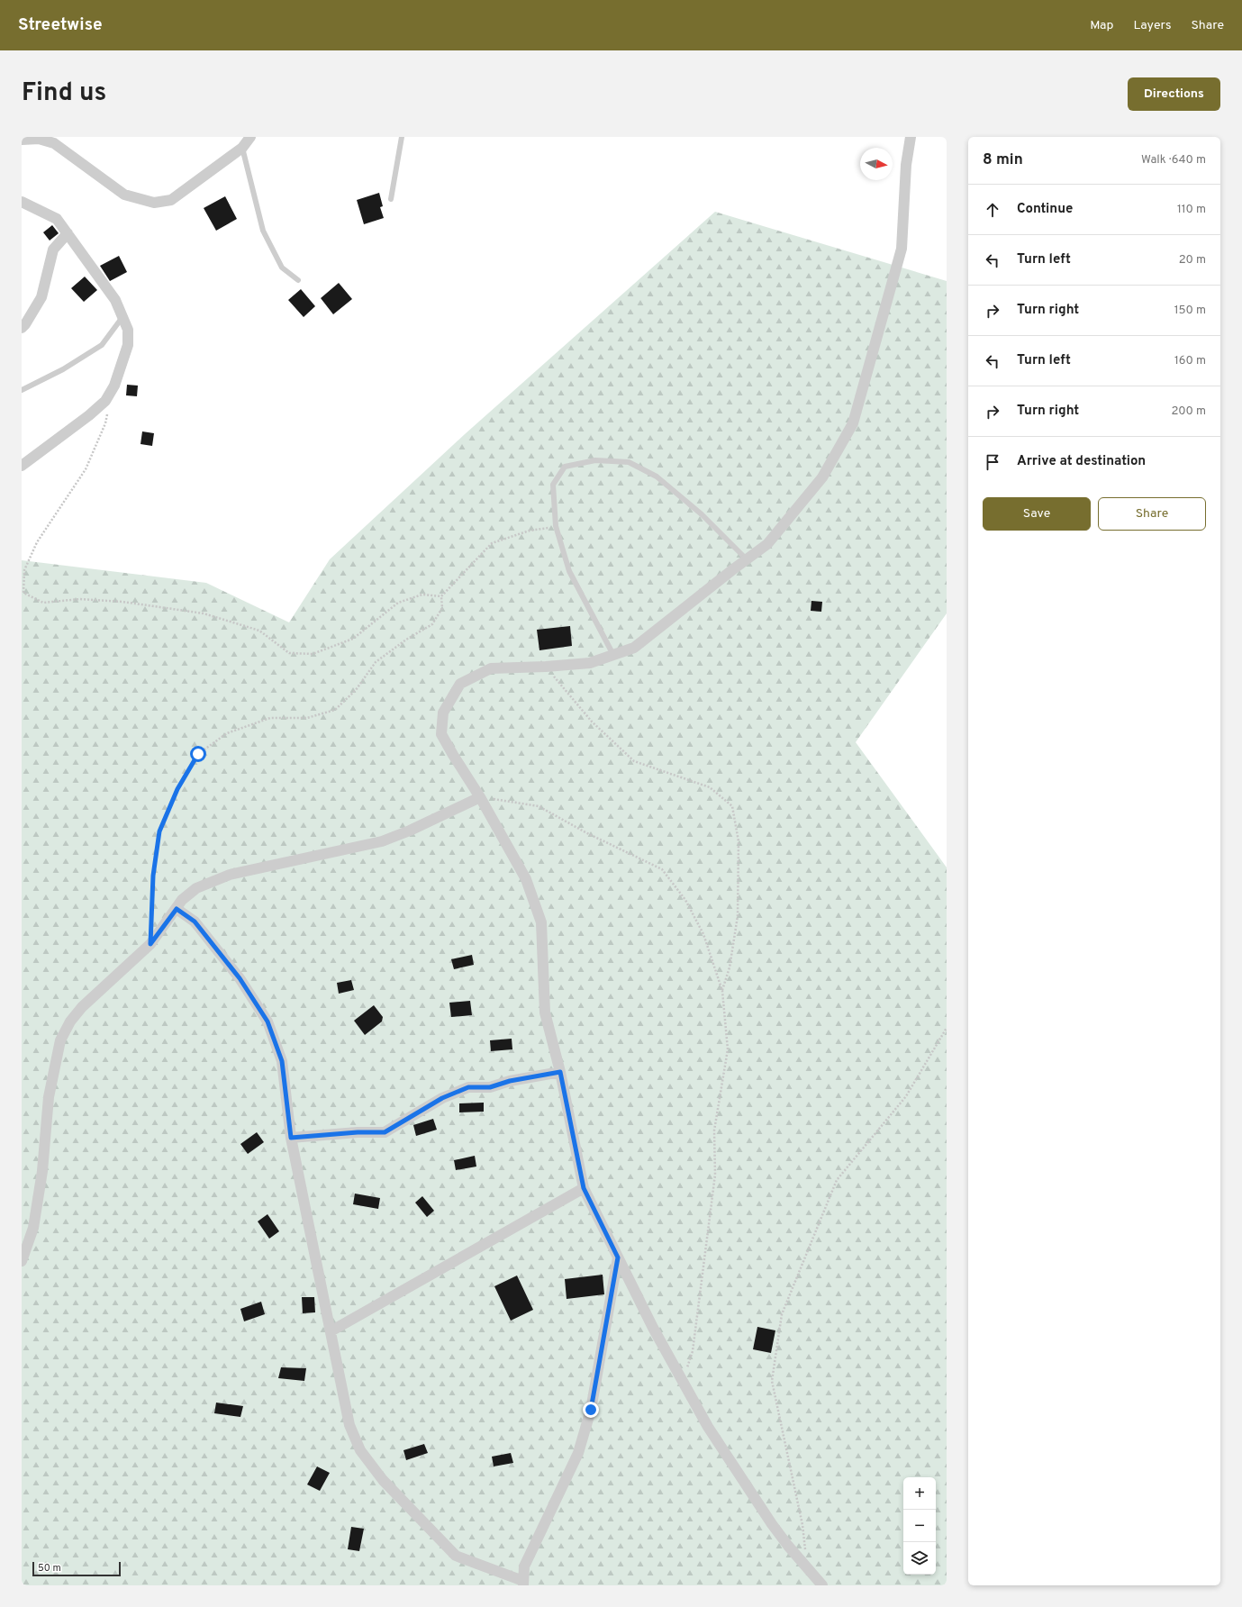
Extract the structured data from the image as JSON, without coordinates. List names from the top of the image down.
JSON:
{
  "scale_bar": "50 m",
  "north": "right",
  "page": {
    "header": "Streetwise",
    "nav": ["Map", "Layers", "Share"],
    "title": "Find us",
    "buttons": [
      "Directions",
      ["Save", "Share"]
    ],
    "heading": ["8 min", "Walk · 640 m"],
    "list": [
      ["Continue", "110 m"],
      ["Turn left", "20 m"],
      ["Turn right", "150 m"],
      ["Turn left", "160 m"],
      ["Turn right", "200 m"],
      "Arrive at destination"
    ],
    "map_buttons": ["+", "−"],
    "scale": "50 m"
  }
}
